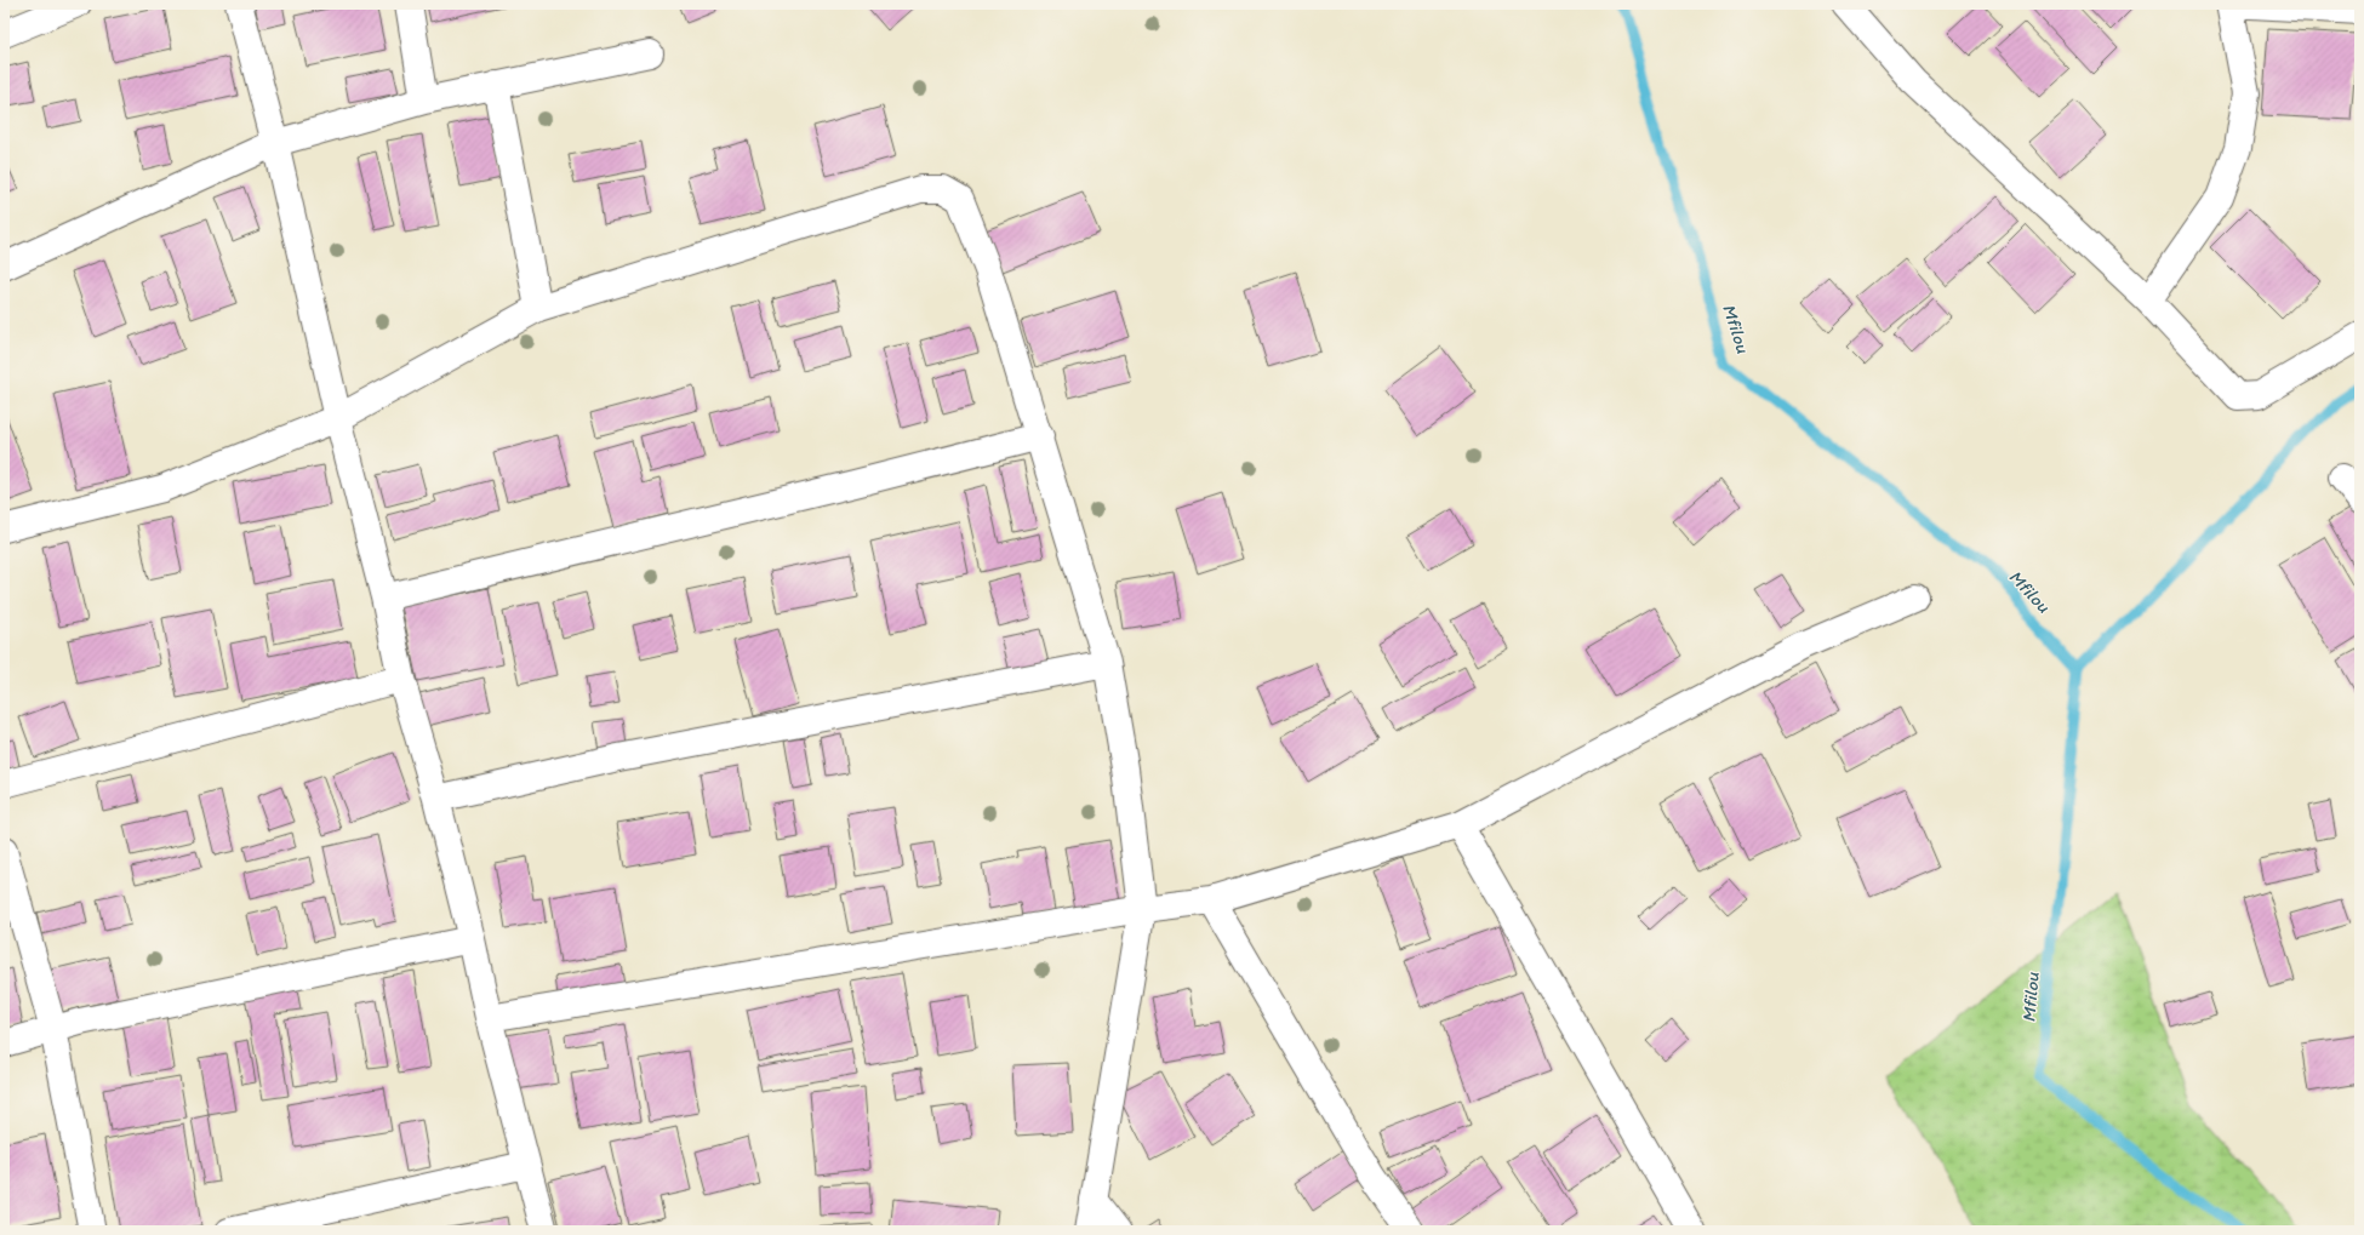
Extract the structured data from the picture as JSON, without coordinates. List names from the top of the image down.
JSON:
{
  "water": ["Mfilou"]
}
